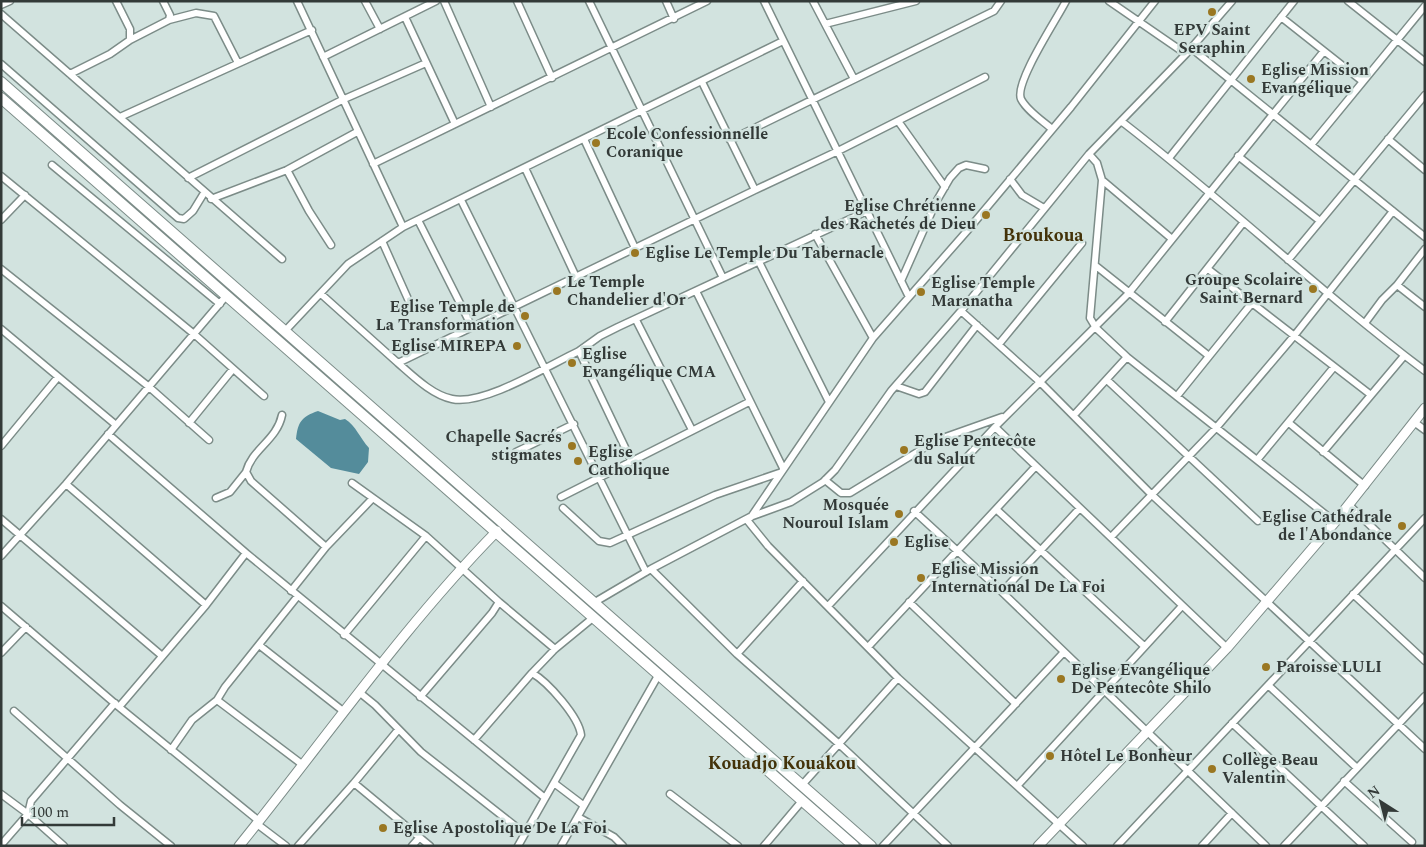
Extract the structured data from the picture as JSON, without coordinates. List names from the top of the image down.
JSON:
{
  "districts": ["Broukoua", "Kouadjo Kouakou"],
  "places": [
    "EPV Saint Seraphin",
    "Eglise Mission Evangélique",
    "Ecole Confessionnelle Coranique",
    "Eglise Chrétienne des Rachetés de Dieu",
    "Eglise Le Temple Du Tabernacle",
    "Groupe Scolaire Saint Bernard",
    "Le Temple Chandelier d'Or",
    "Eglise Temple Maranatha",
    "Eglise Temple de La Transformation",
    "Eglise MIREPA",
    "Eglise Evangélique CMA",
    "Chapelle Sacrés stigmates",
    "Eglise Pentecôte du Salut",
    "Eglise Catholique",
    "Mosquée Nouroul Islam",
    "Eglise Cathédrale de l'Abondance",
    "Eglise",
    "Eglise Mission International De La Foi",
    "Paroisse LULI",
    "Eglise Evangélique De Pentecôte Shilo",
    "Hôtel Le Bonheur",
    "Collège Beau Valentin",
    "Eglise Apostolique De La Foi"
  ],
  "scale_bar": "100 m",
  "north": "top left"
}
